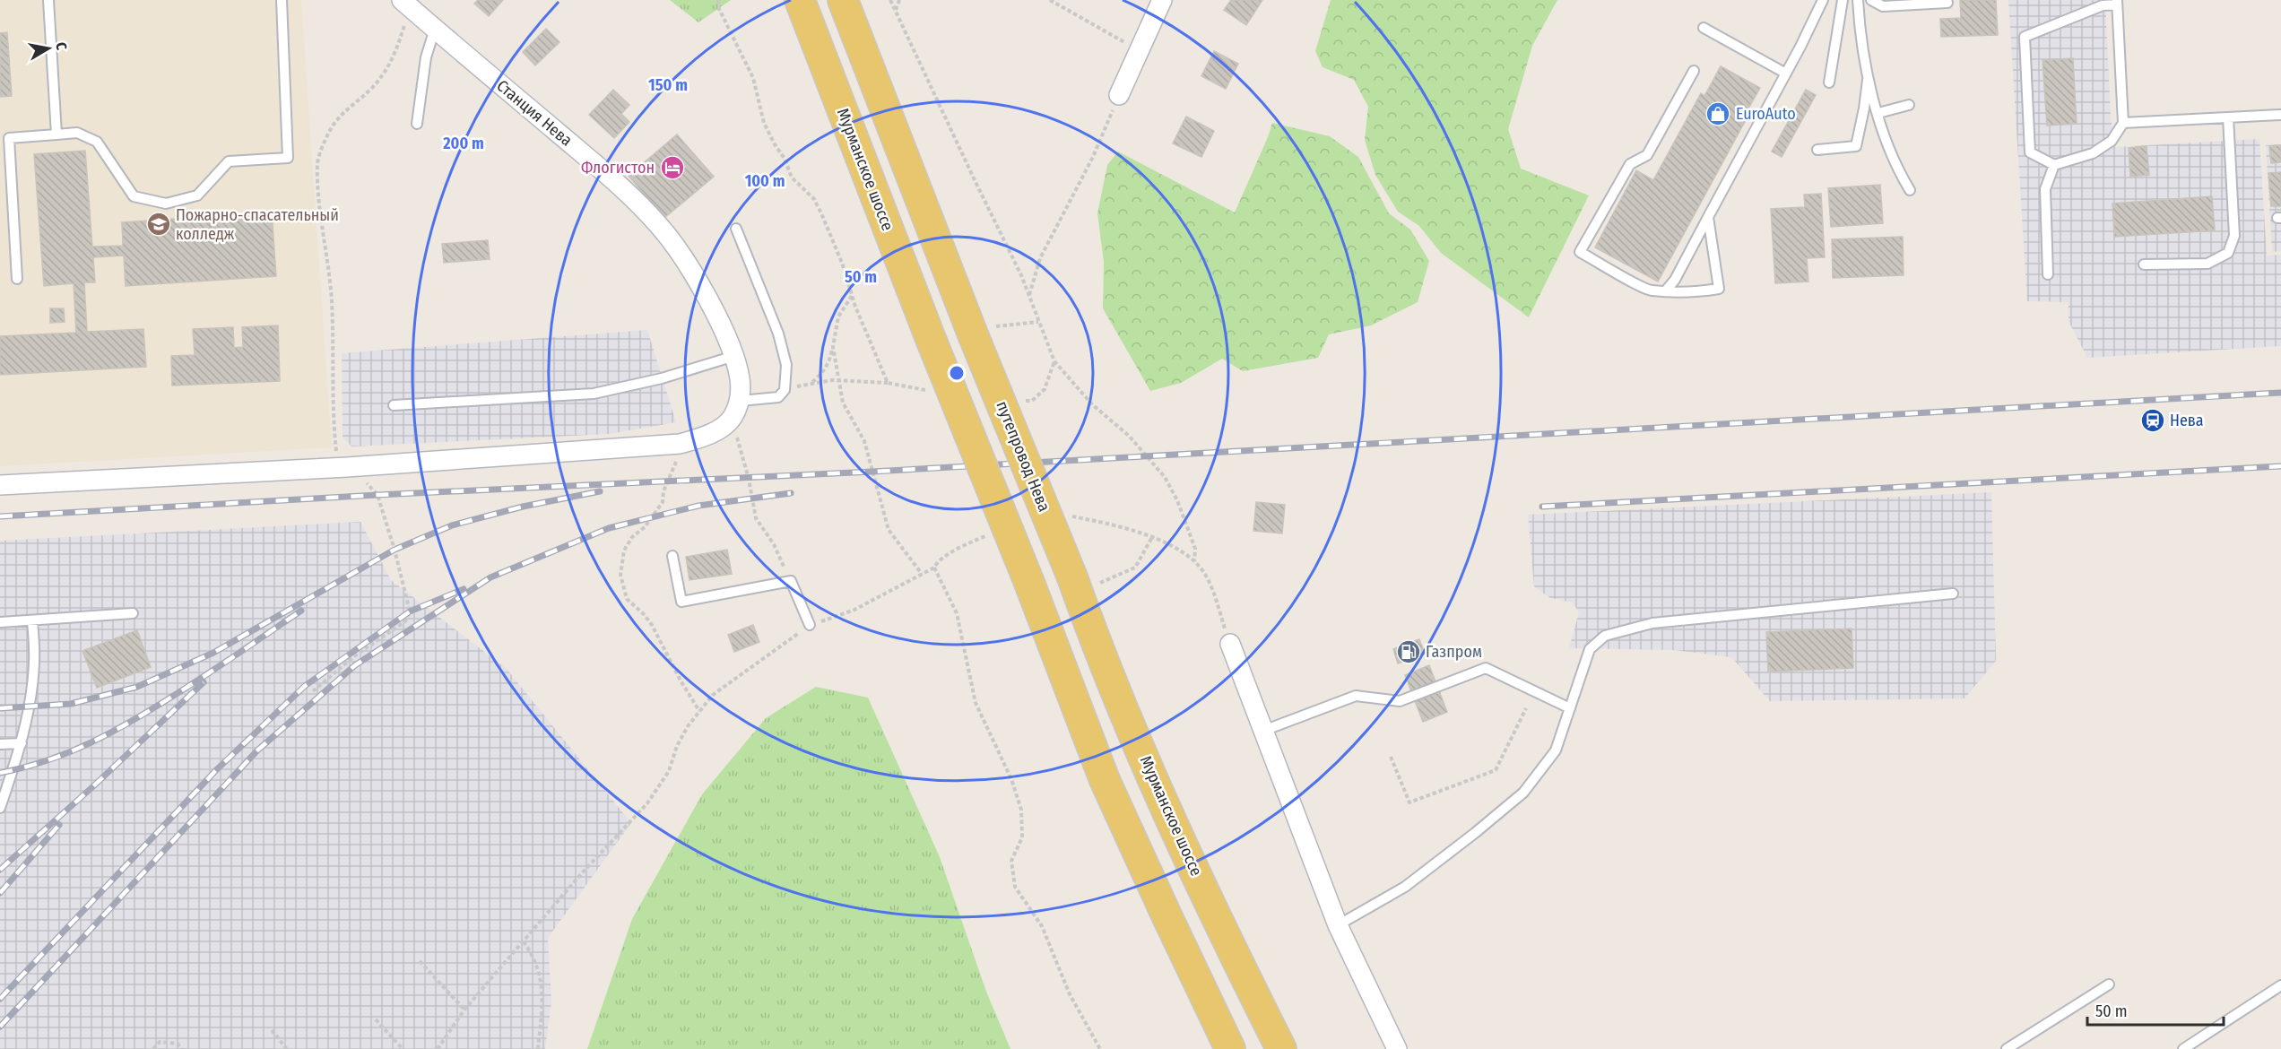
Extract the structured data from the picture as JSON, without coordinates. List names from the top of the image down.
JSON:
{
  "streets": {
    "main road": ["Мурманское шоссе", "путепровод Нева"],
    "street": ["Станция Нева"]
  },
  "crossings": [
    ["Мурманское шоссе", "путепровод Нева"]
  ],
  "places": {
    "shop": ["EuroAuto"],
    "hotel": ["Флогистон"],
    "school or university": ["Пожарно-спасательный колледж"],
    "station": ["Нева"],
    "fuel station": ["Газпром"]
  },
  "scale_bar": "50 m",
  "north": "right",
  "rings": [
    "150 m",
    "200 m",
    "100 m",
    "50 m"
  ]
}
